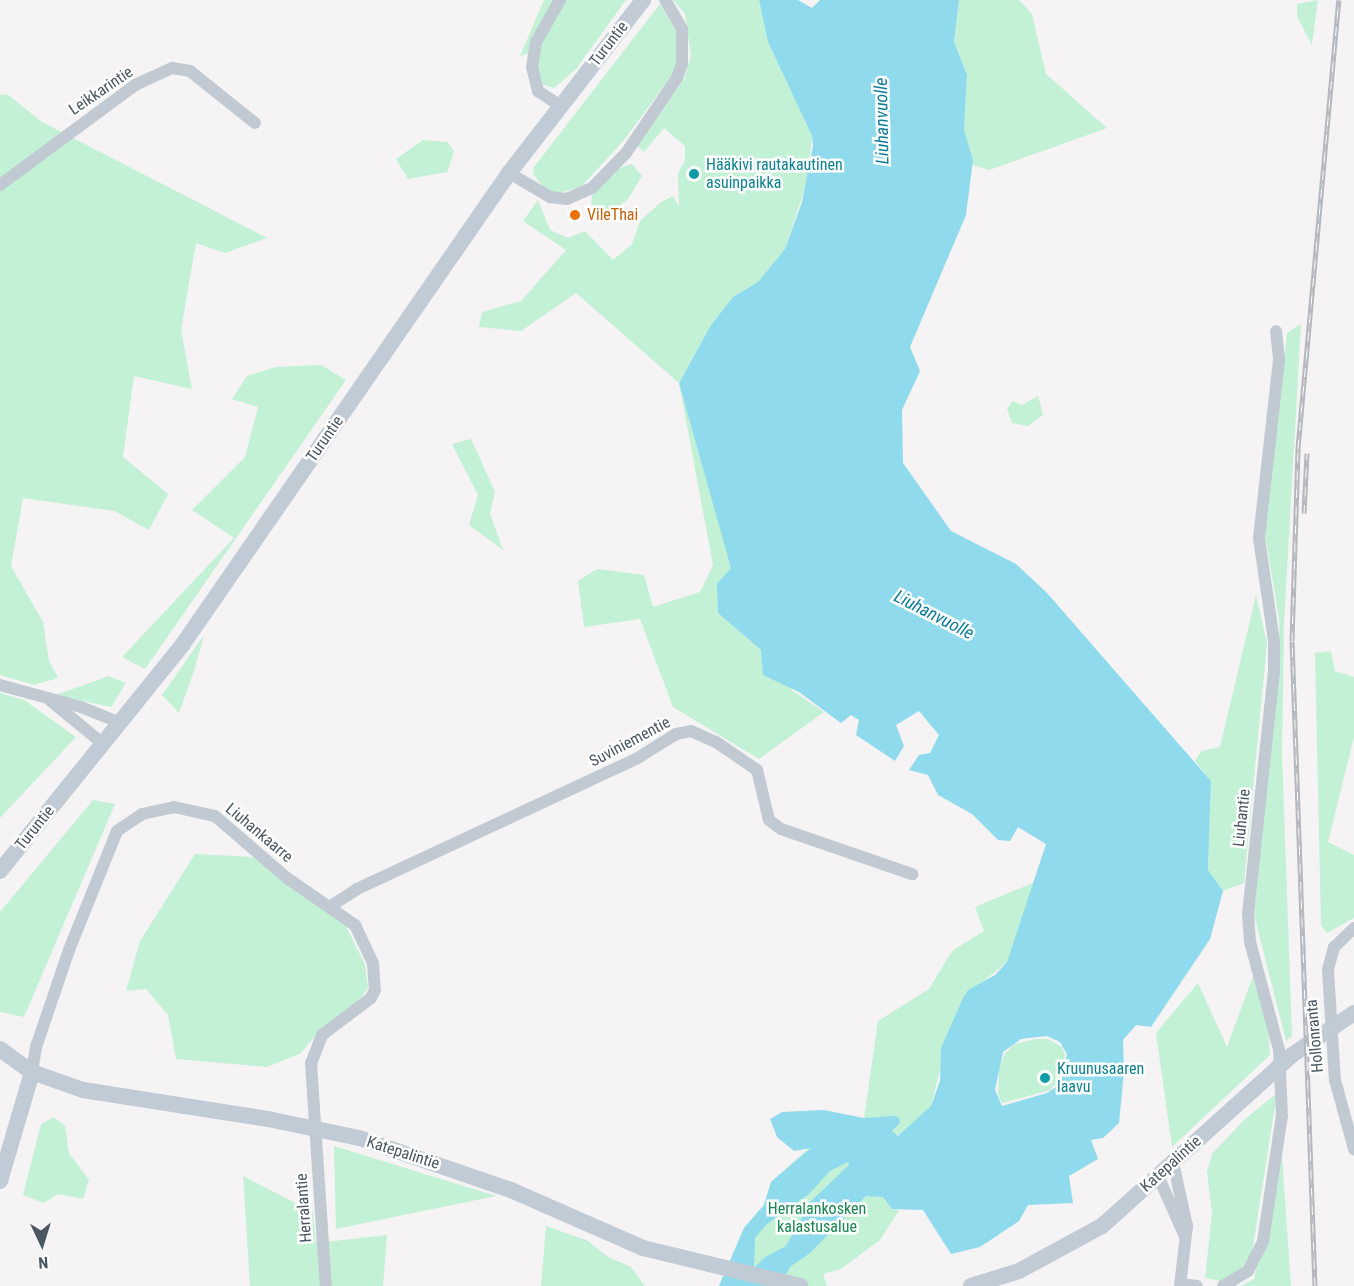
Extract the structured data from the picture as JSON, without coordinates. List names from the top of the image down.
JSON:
{
  "streets": {
    "street": [
      "Turuntie",
      "Leikkarintie",
      "Suviniementie",
      "Liuhantie",
      "Liuhankaarre",
      "Hollonranta",
      "Katepalintie",
      "Herralantie"
    ]
  },
  "crossings": [
    ["Suviniementie", "Liuhankaarre"],
    ["Liuhankaarre", "Katepalintie"],
    ["Liuhankaarre", "Herralantie"],
    ["Katepalintie", "Herralantie"]
  ],
  "water": ["Liuhanvuolle"],
  "parks": ["Herralankosken kalastusalue"],
  "places": ["Hääkivi rautakautinen asuinpaikka", "VileThai", "Kruunusaaren laavu"],
  "north": "bottom"
}
